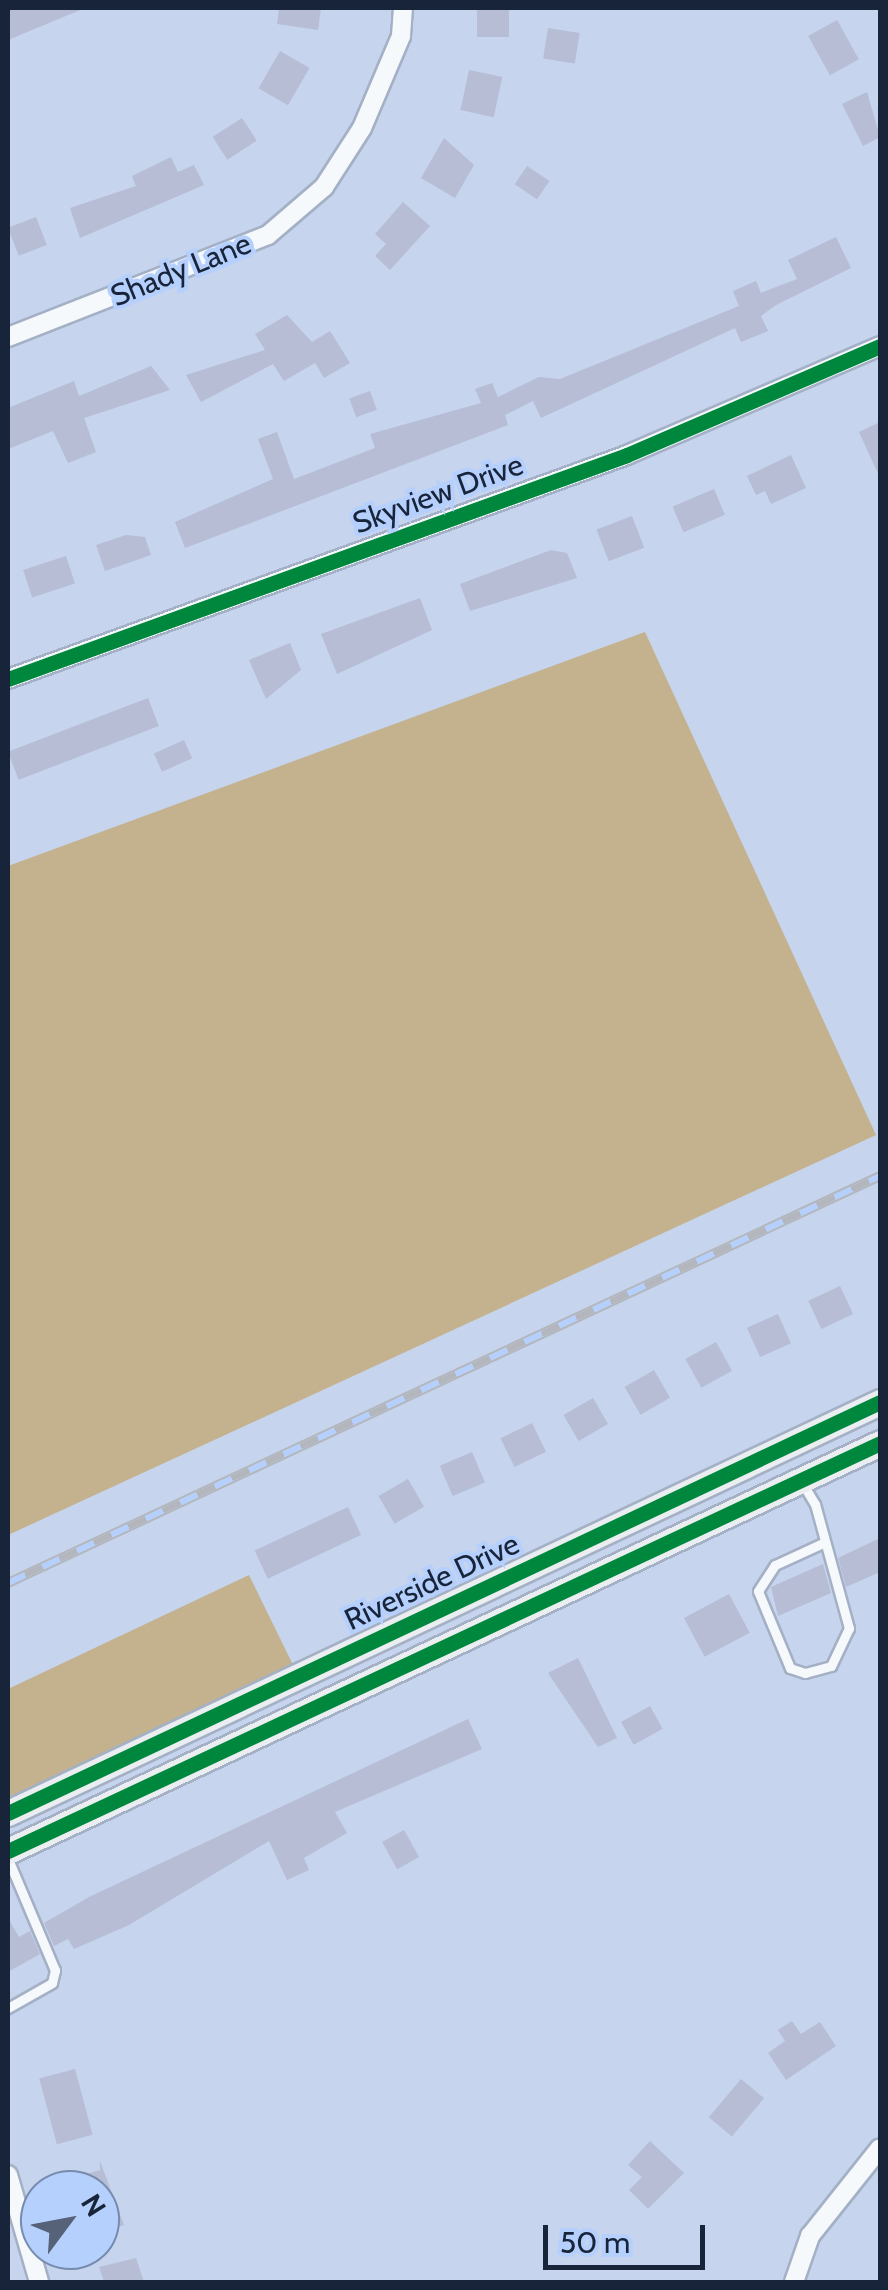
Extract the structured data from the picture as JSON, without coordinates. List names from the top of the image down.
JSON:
{
  "streets": {
    "street": ["Shady Lane", "Skyview Drive", "Riverside Drive"]
  },
  "scale_bar": "50 m",
  "north": "top right"
}
